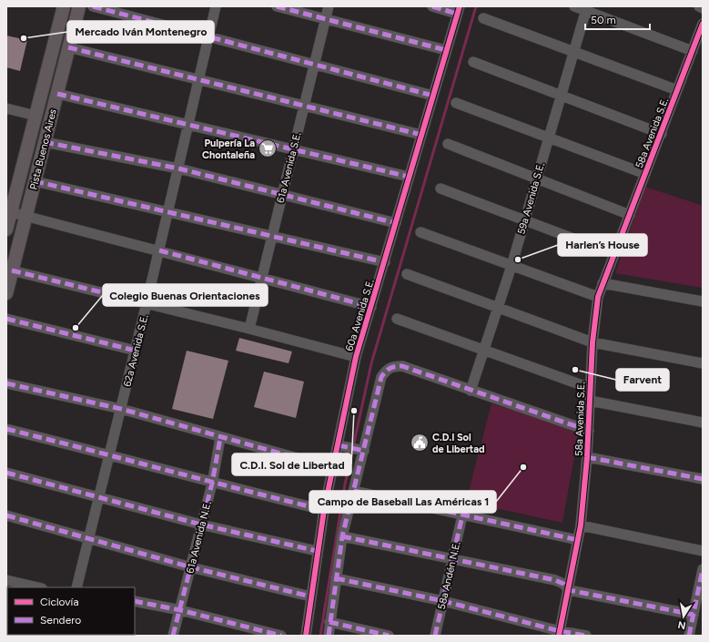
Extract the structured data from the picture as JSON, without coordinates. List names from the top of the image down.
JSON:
{
  "streets": {
    "main road": ["Pista Buenos Aires"],
    "street": [
      "58a Avenida S.E.",
      "61a Avenida S.E.",
      "59a Avenida S.E.",
      "60a Avenida S.E.",
      "62a Avenida S.E.",
      "61a Avenida N.E.",
      "58a Andén N.E."
    ]
  },
  "places": {
    "other": [
      "Mercado Iván Montenegro",
      "Harlen’s House",
      "Colegio Buenas Orientaciones",
      "Farvent",
      "C.D.I. Sol de Libertad",
      "Campo de Baseball Las Américas 1"
    ],
    "supermarket": ["Pulpería La Chontaleña"],
    "public building": ["C.D.I Sol de Libertad"]
  },
  "legend": ["Ciclovía", "Sendero"],
  "scale_bar": "50 m",
  "north": "bottom"
}
